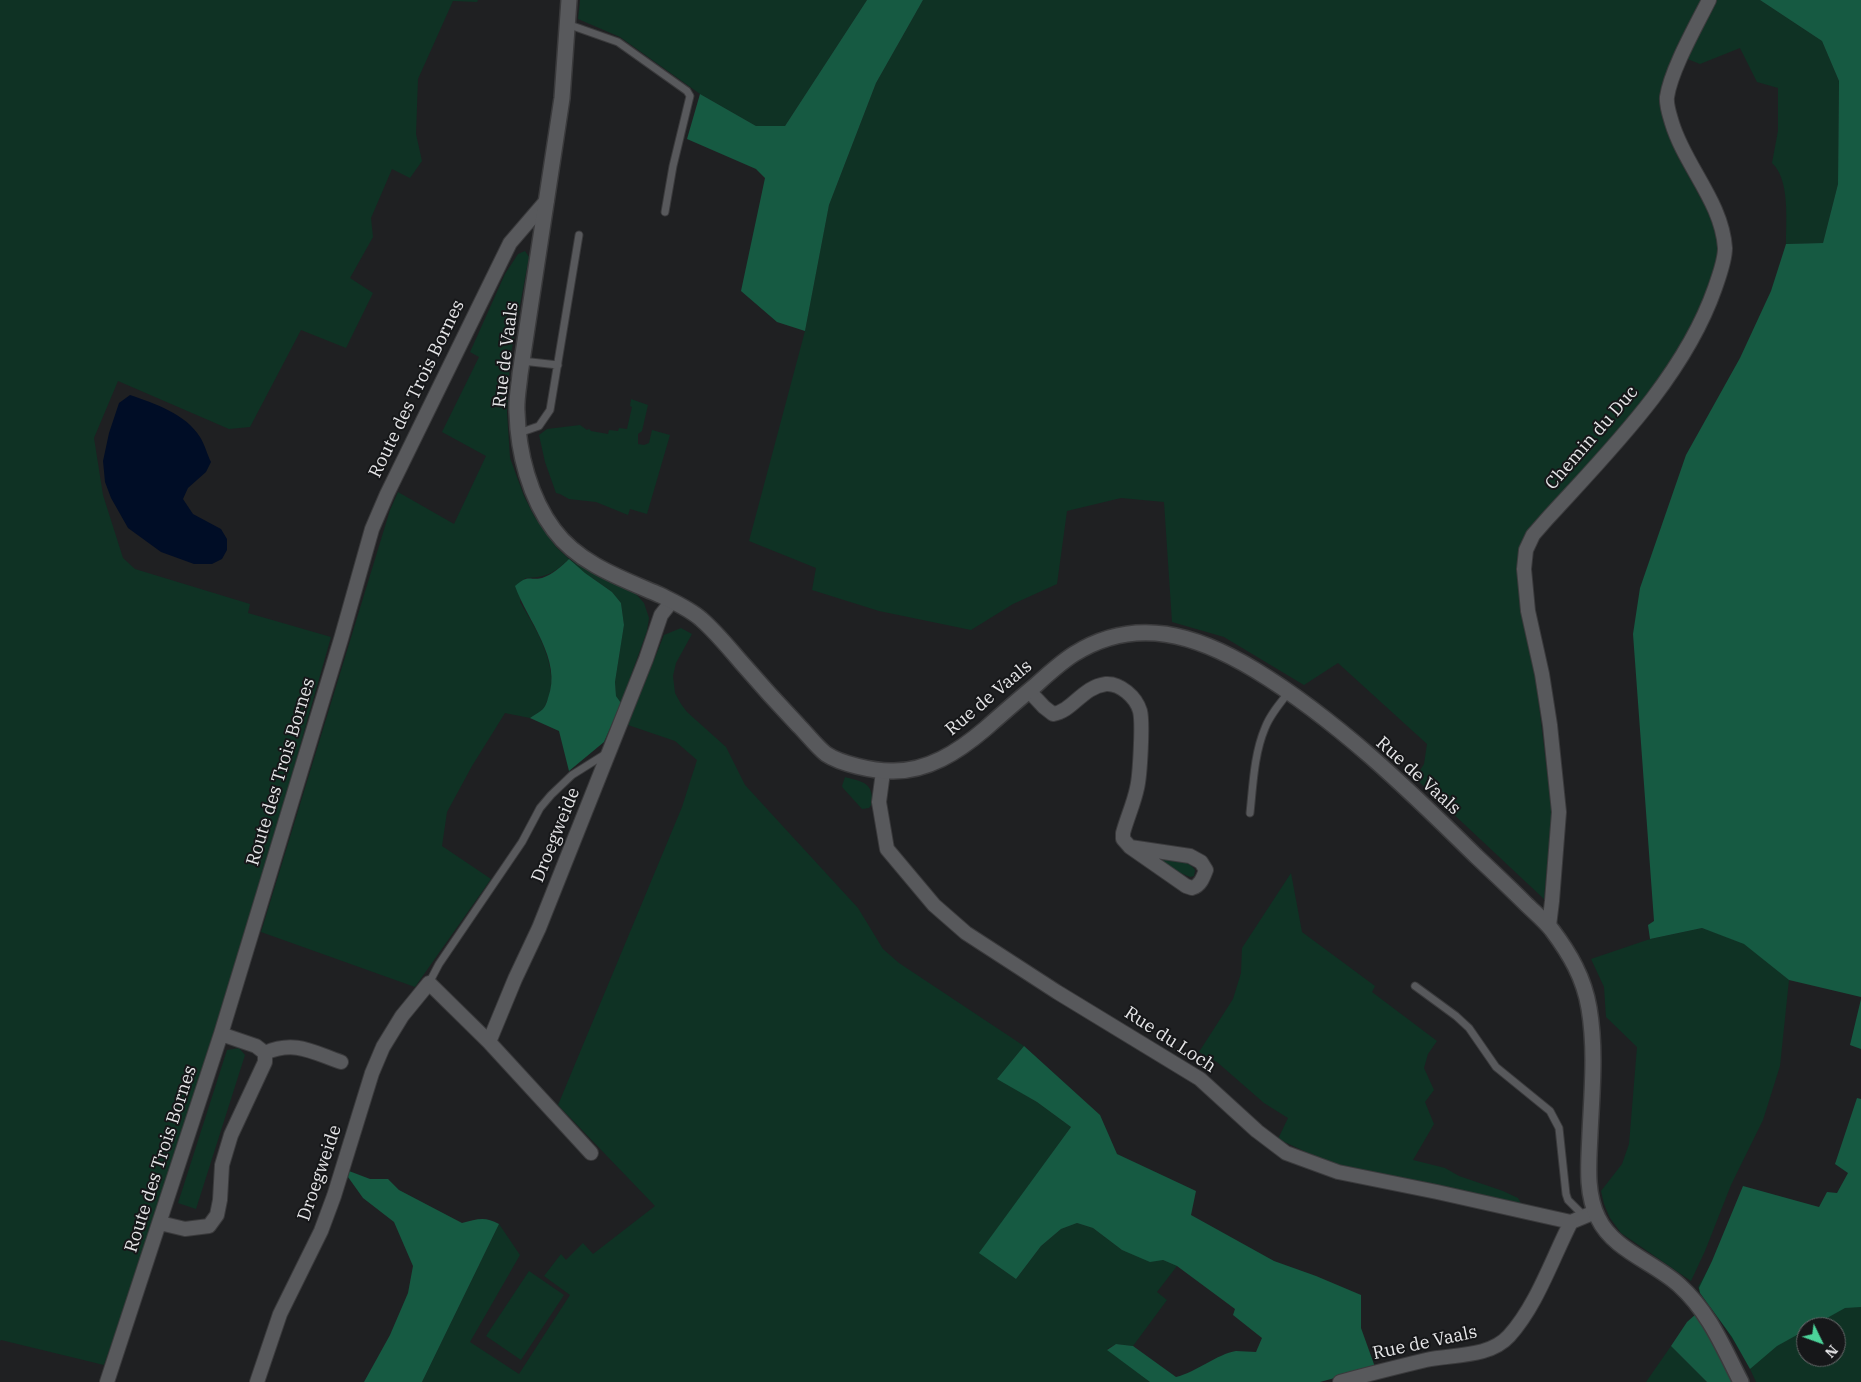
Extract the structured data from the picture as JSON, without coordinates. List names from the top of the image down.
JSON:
{
  "streets": {
    "main road": ["Rue de Vaals"],
    "street": [
      "Route des Trois Bornes",
      "Chemin du Duc",
      "Droegweide",
      "Rue du Loch"
    ]
  },
  "crossings": [
    ["Rue de Vaals", "Route des Trois Bornes"],
    ["Rue de Vaals", "Chemin du Duc"],
    ["Rue de Vaals", "Droegweide"],
    ["Rue de Vaals", "Rue du Loch"]
  ],
  "north": "bottom right"
}
